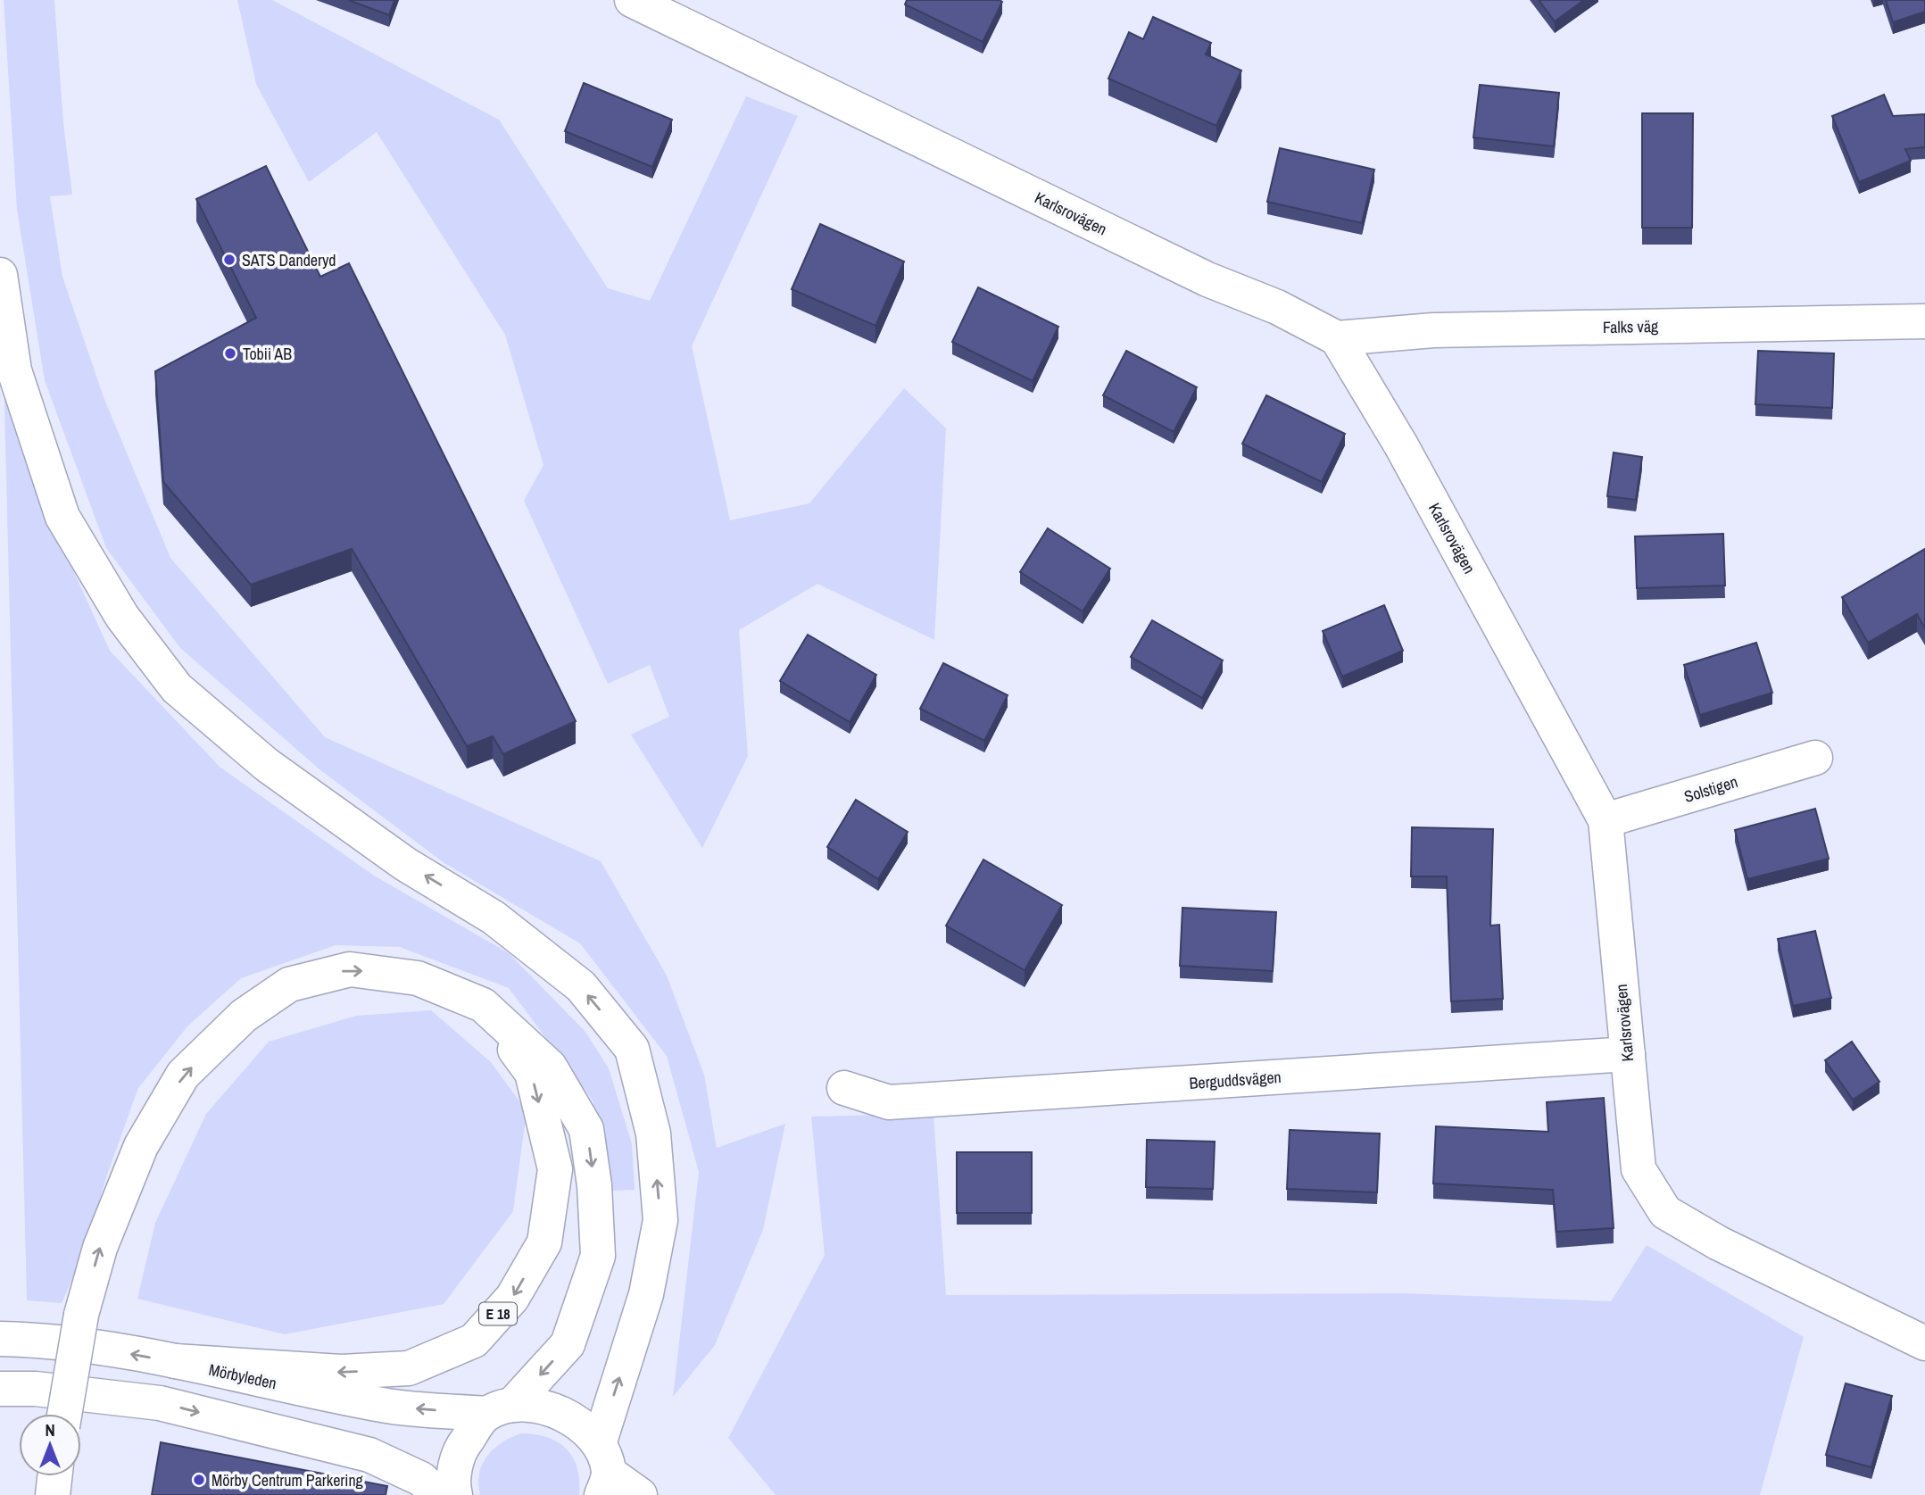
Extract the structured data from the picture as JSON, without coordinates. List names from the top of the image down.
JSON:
{
  "streets": {
    "main road": [
      "Karlsrovägen",
      "Falks väg",
      "Solstigen",
      "Berguddsvägen",
      "E 18",
      "Mörbyleden"
    ]
  },
  "crossings": [
    ["Karlsrovägen", "Falks väg"],
    ["Karlsrovägen", "Solstigen"],
    ["Karlsrovägen", "Berguddsvägen"],
    ["E 18", "Mörbyleden"]
  ],
  "places": ["SATS Danderyd", "Tobii AB", "Mörby Centrum Parkering"],
  "north": "top"
}
